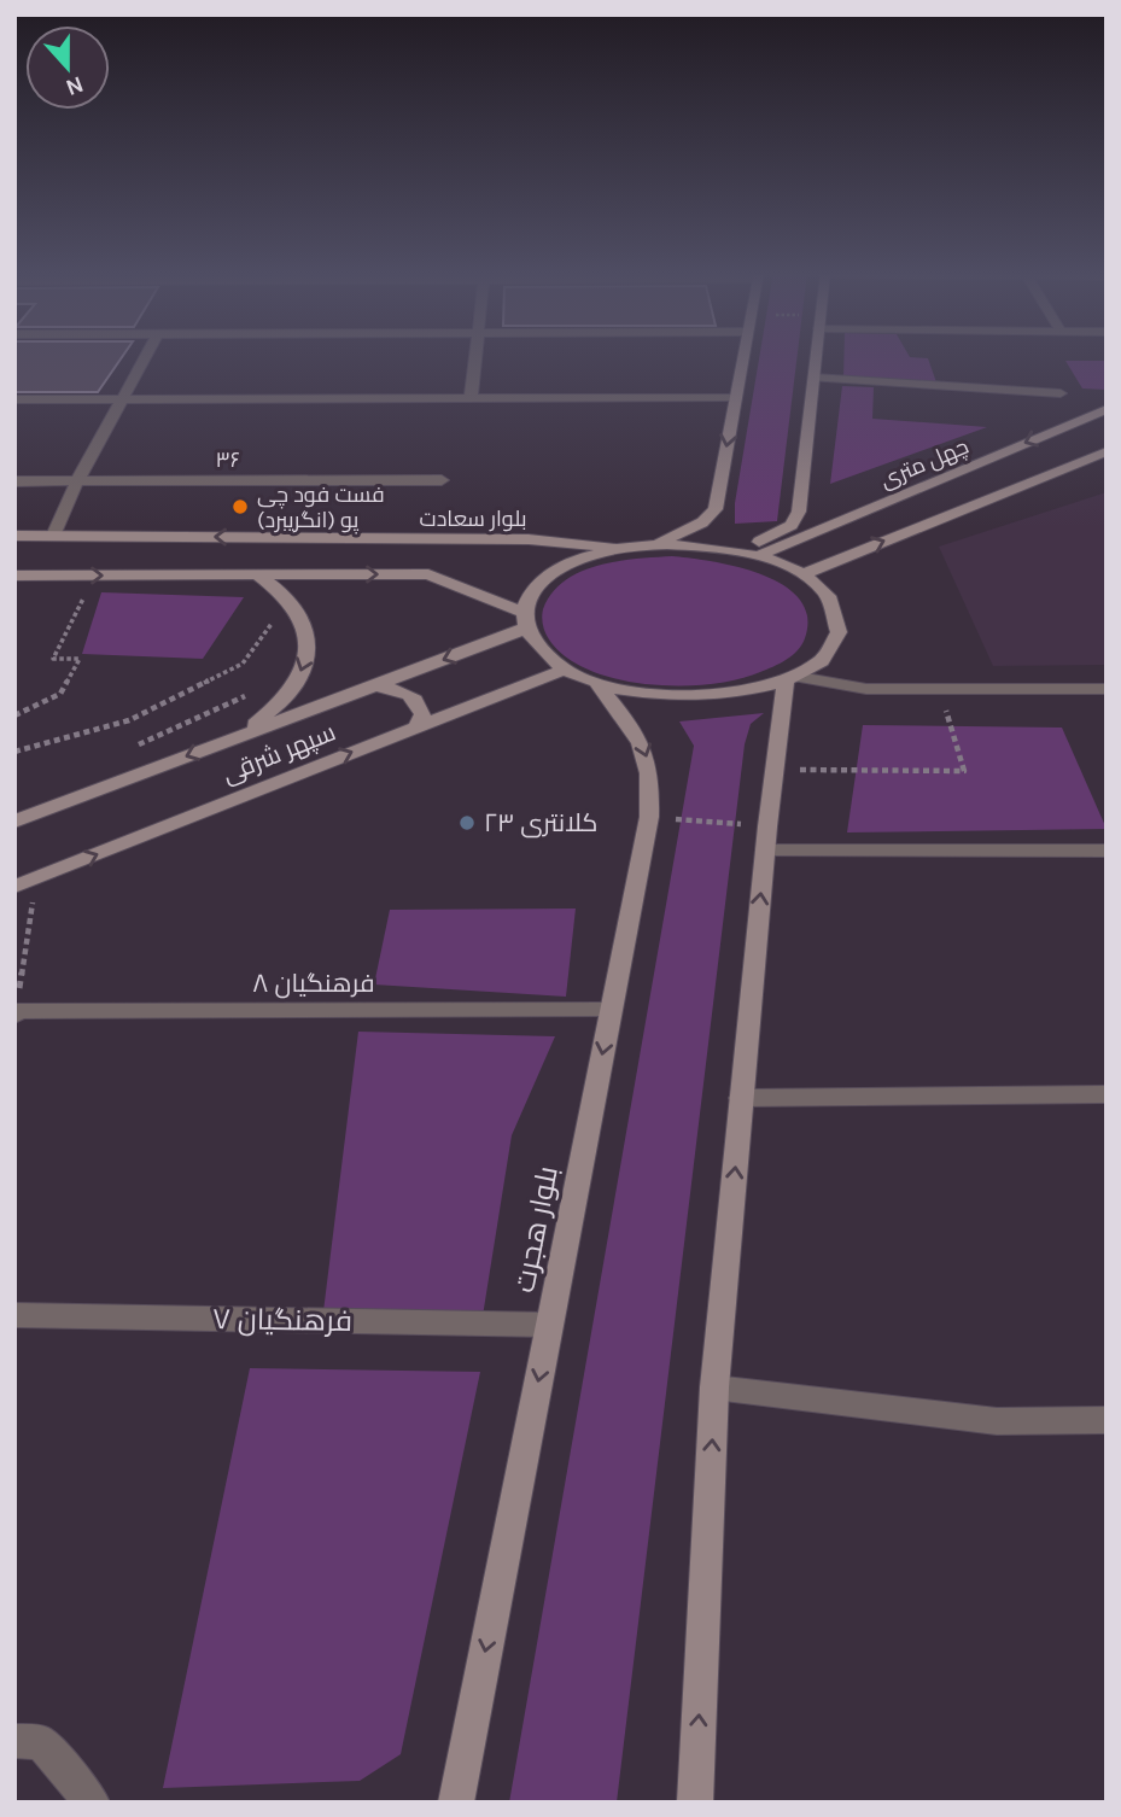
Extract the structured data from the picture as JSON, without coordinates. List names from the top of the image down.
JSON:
{
  "streets": {
    "main road": [
      "چهل متری",
      "بلوار سعادت",
      "سپهر شرقی",
      "بلوار هجرت"
    ],
    "street": ["۳۶", "فرهنگیان ۸", "فرهنگیان ۷"]
  },
  "crossings": [
    ["فرهنگیان ۸", "بلوار هجرت"],
    ["بلوار هجرت", "فرهنگیان ۷"]
  ],
  "places": ["فست فود چی پو (انگریبرد)", "کلانتری ۲۳"],
  "north": "bottom"
}
